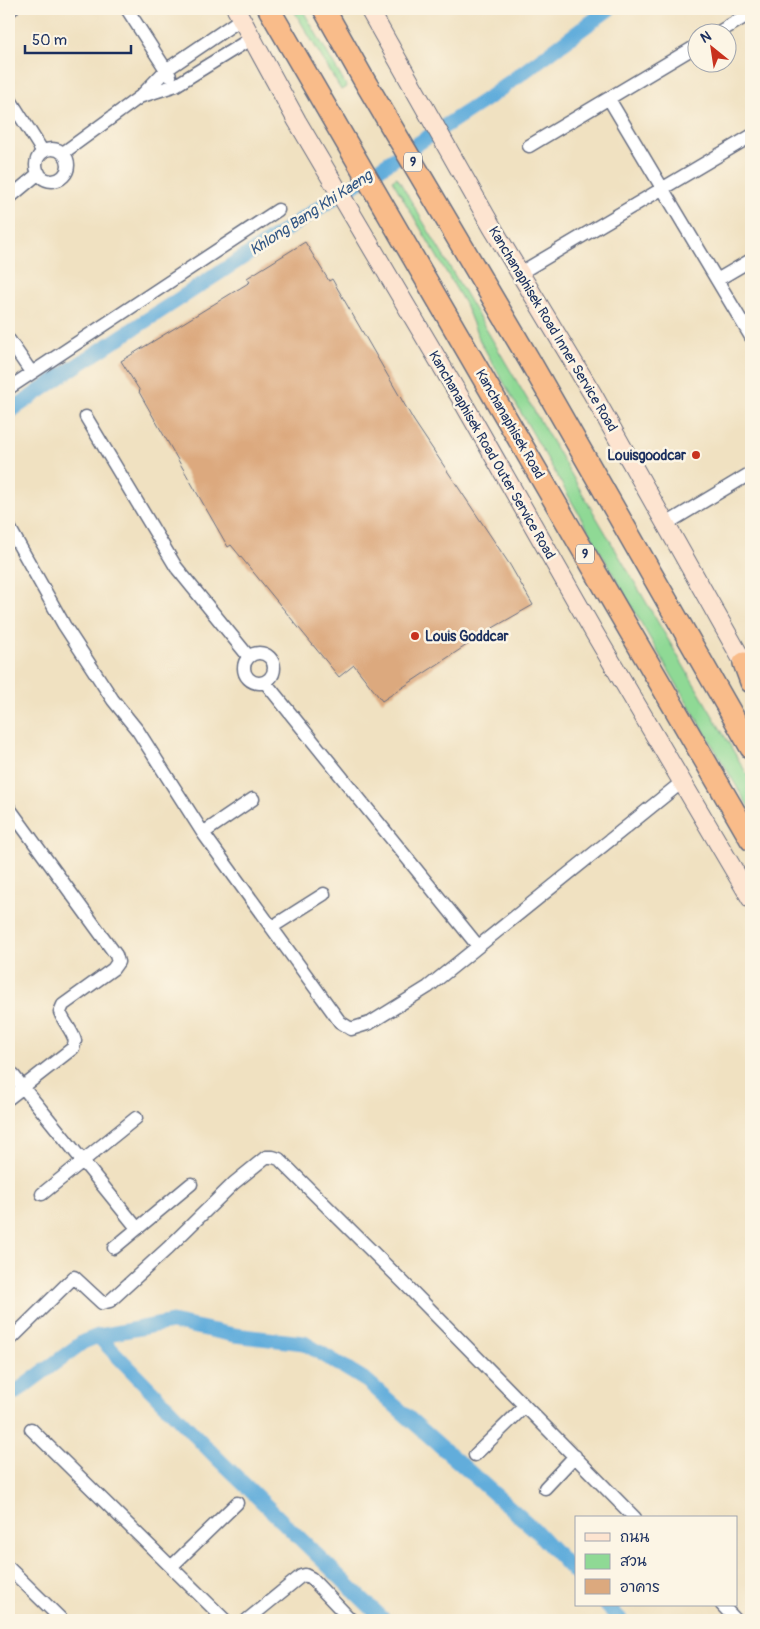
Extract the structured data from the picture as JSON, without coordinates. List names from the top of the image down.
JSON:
{
  "streets": {
    "highway": ["9", "Kanchanaphisek Road"],
    "main road": ["Kanchanaphisek Road Inner Service Road", "Kanchanaphisek Road Outer Service Road"]
  },
  "water": ["Khlong Bang Khi Kaeng"],
  "places": ["Louisgoodcar", "Louis Goddcar"],
  "legend": ["ถนน", "สวน", "อาคาร"],
  "scale_bar": "50 m",
  "north": "top left"
}
